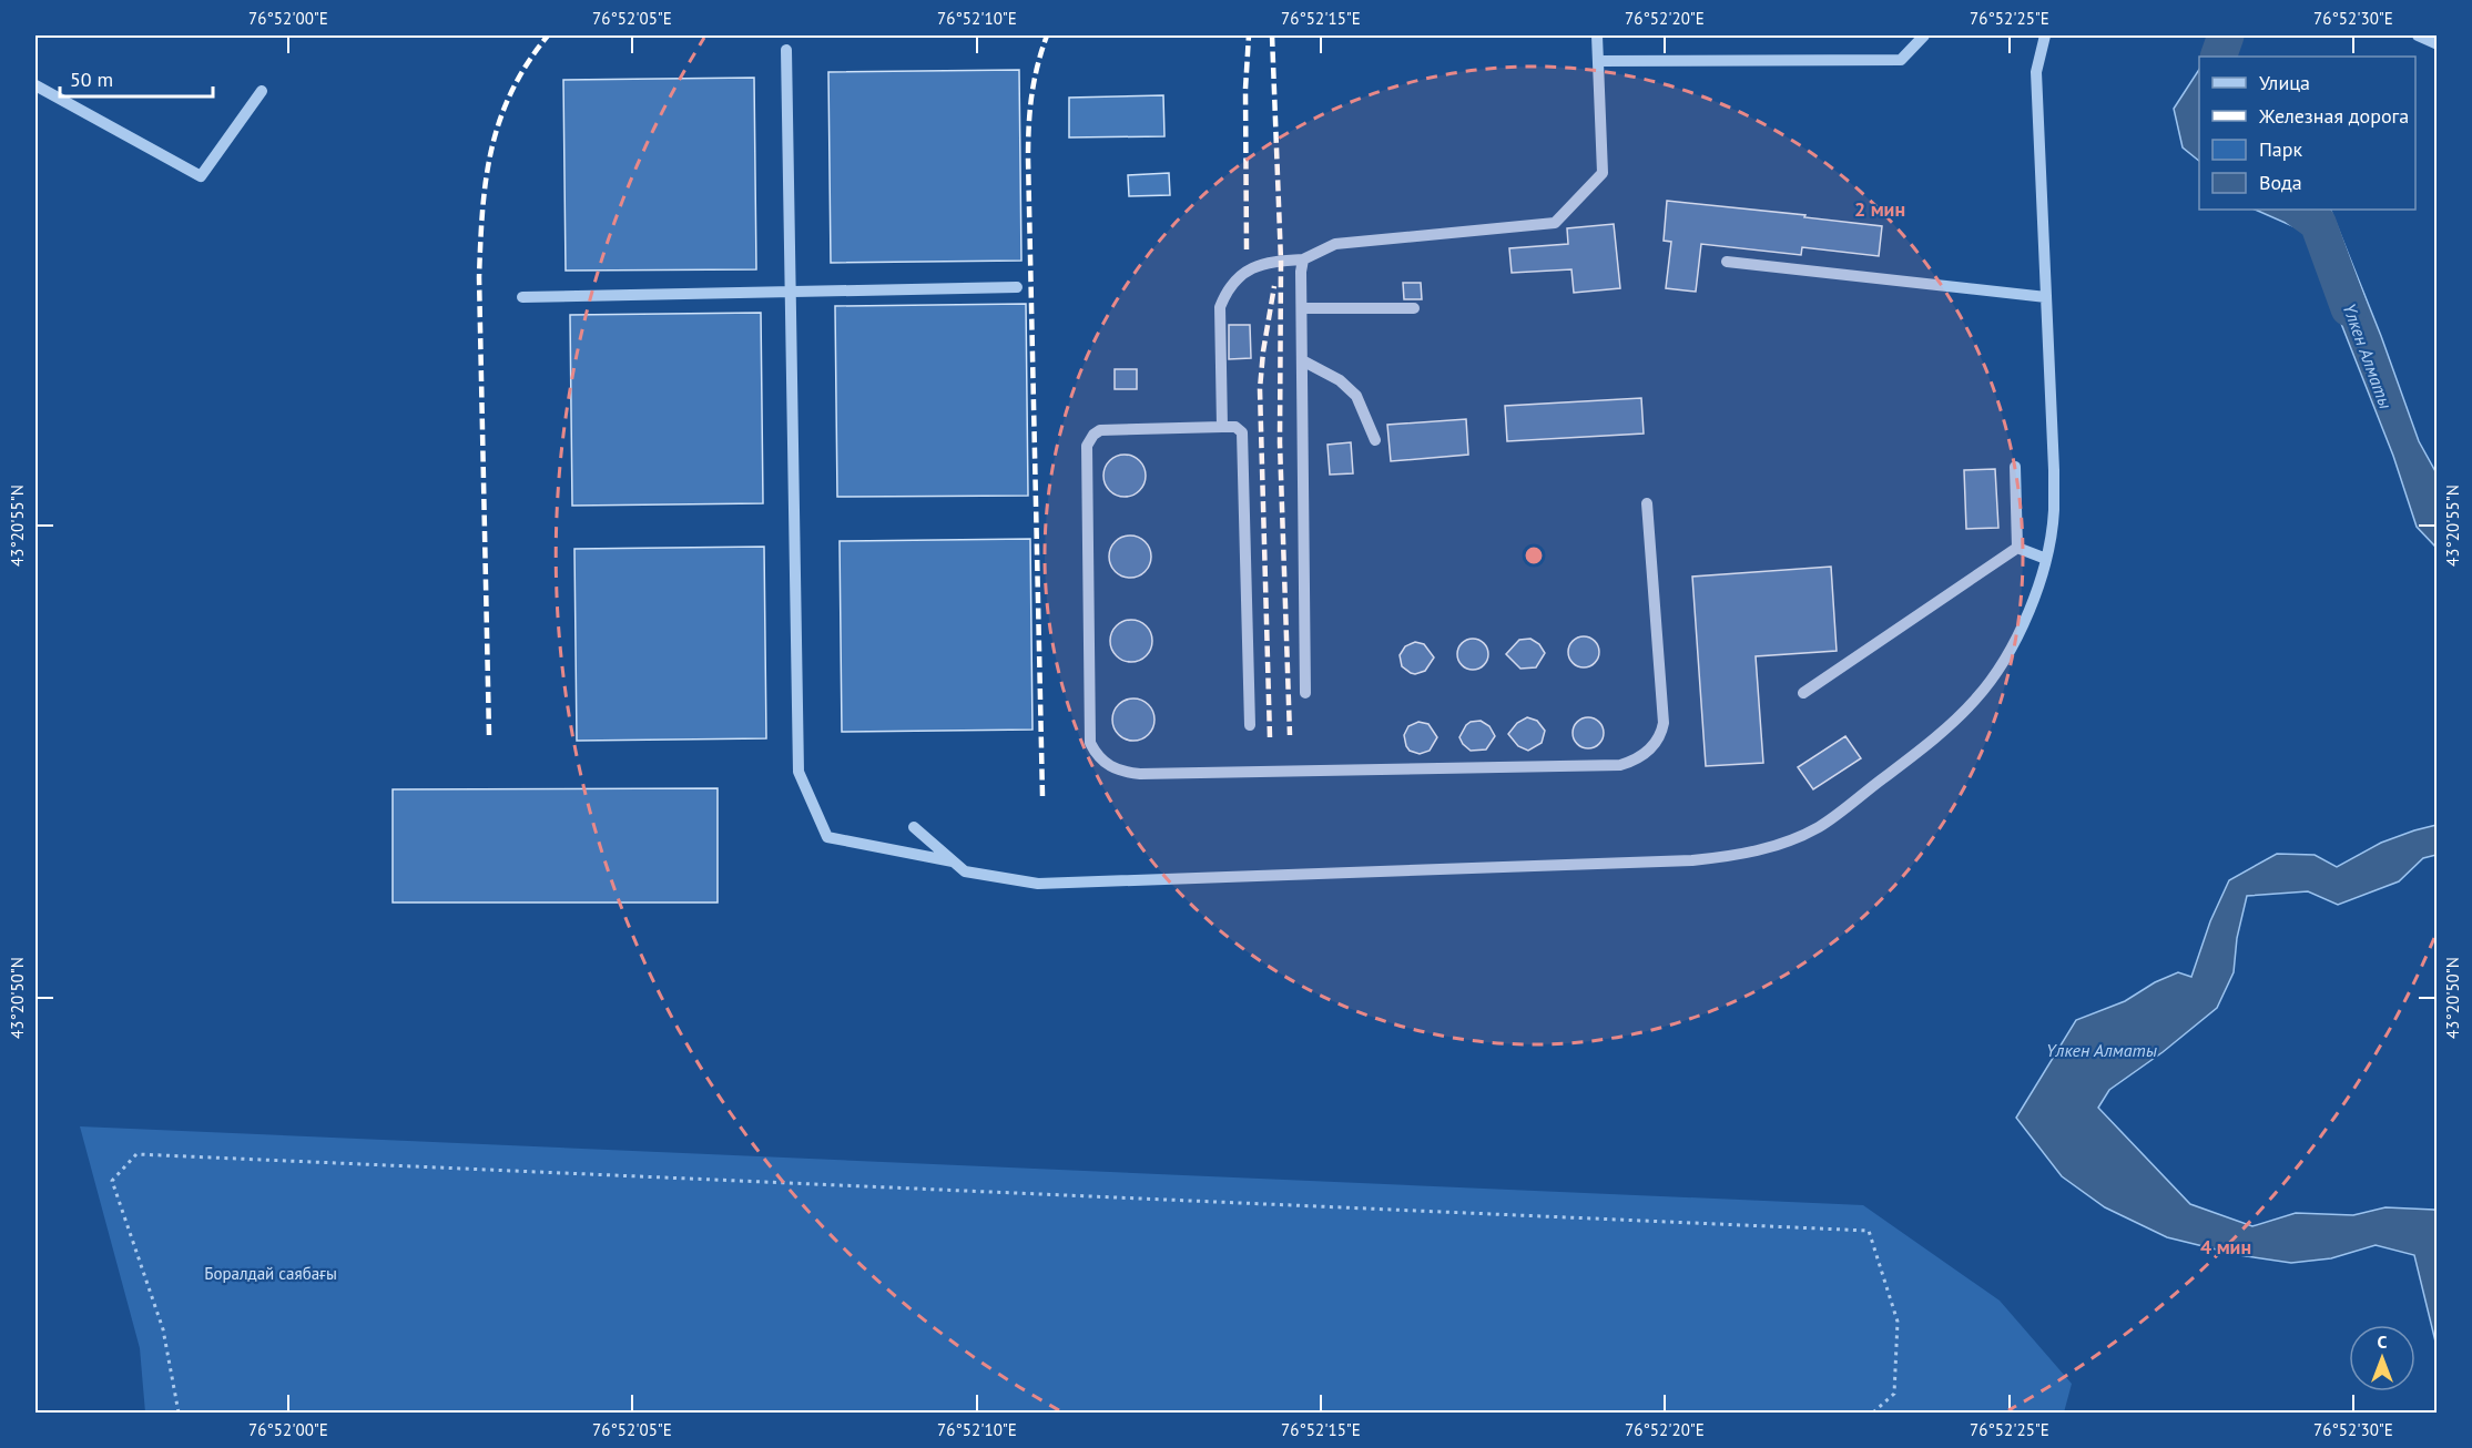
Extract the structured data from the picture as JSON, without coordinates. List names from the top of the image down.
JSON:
{
  "water": ["Үлкен Алматы"],
  "parks": ["Боралдай саябағы"],
  "legend": [
    "Улица",
    "Железная дорога",
    "Парк",
    "Вода"
  ],
  "scale_bar": "50 m",
  "north": "top",
  "coordinates": [
    "76°52'00\"E",
    "76°52'05\"E",
    "76°52'10\"E",
    "76°52'15\"E",
    "76°52'20\"E",
    "76°52'25\"E",
    "76°52'30\"E",
    "43°20'55\"N",
    "43°20'50\"N"
  ],
  "rings": ["2 мин", "4 мин"]
}
